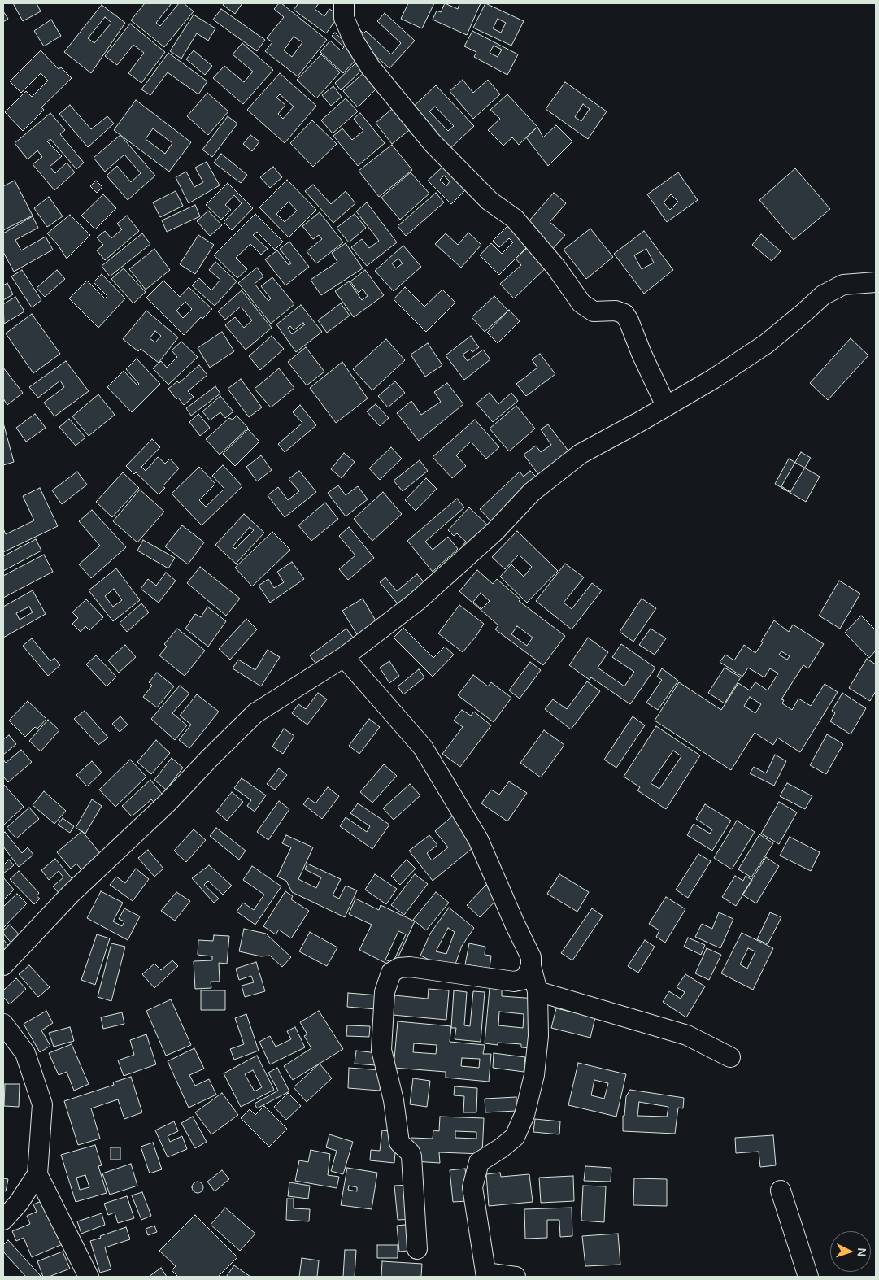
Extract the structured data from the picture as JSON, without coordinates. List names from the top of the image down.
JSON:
{
  "north": "right"
}
